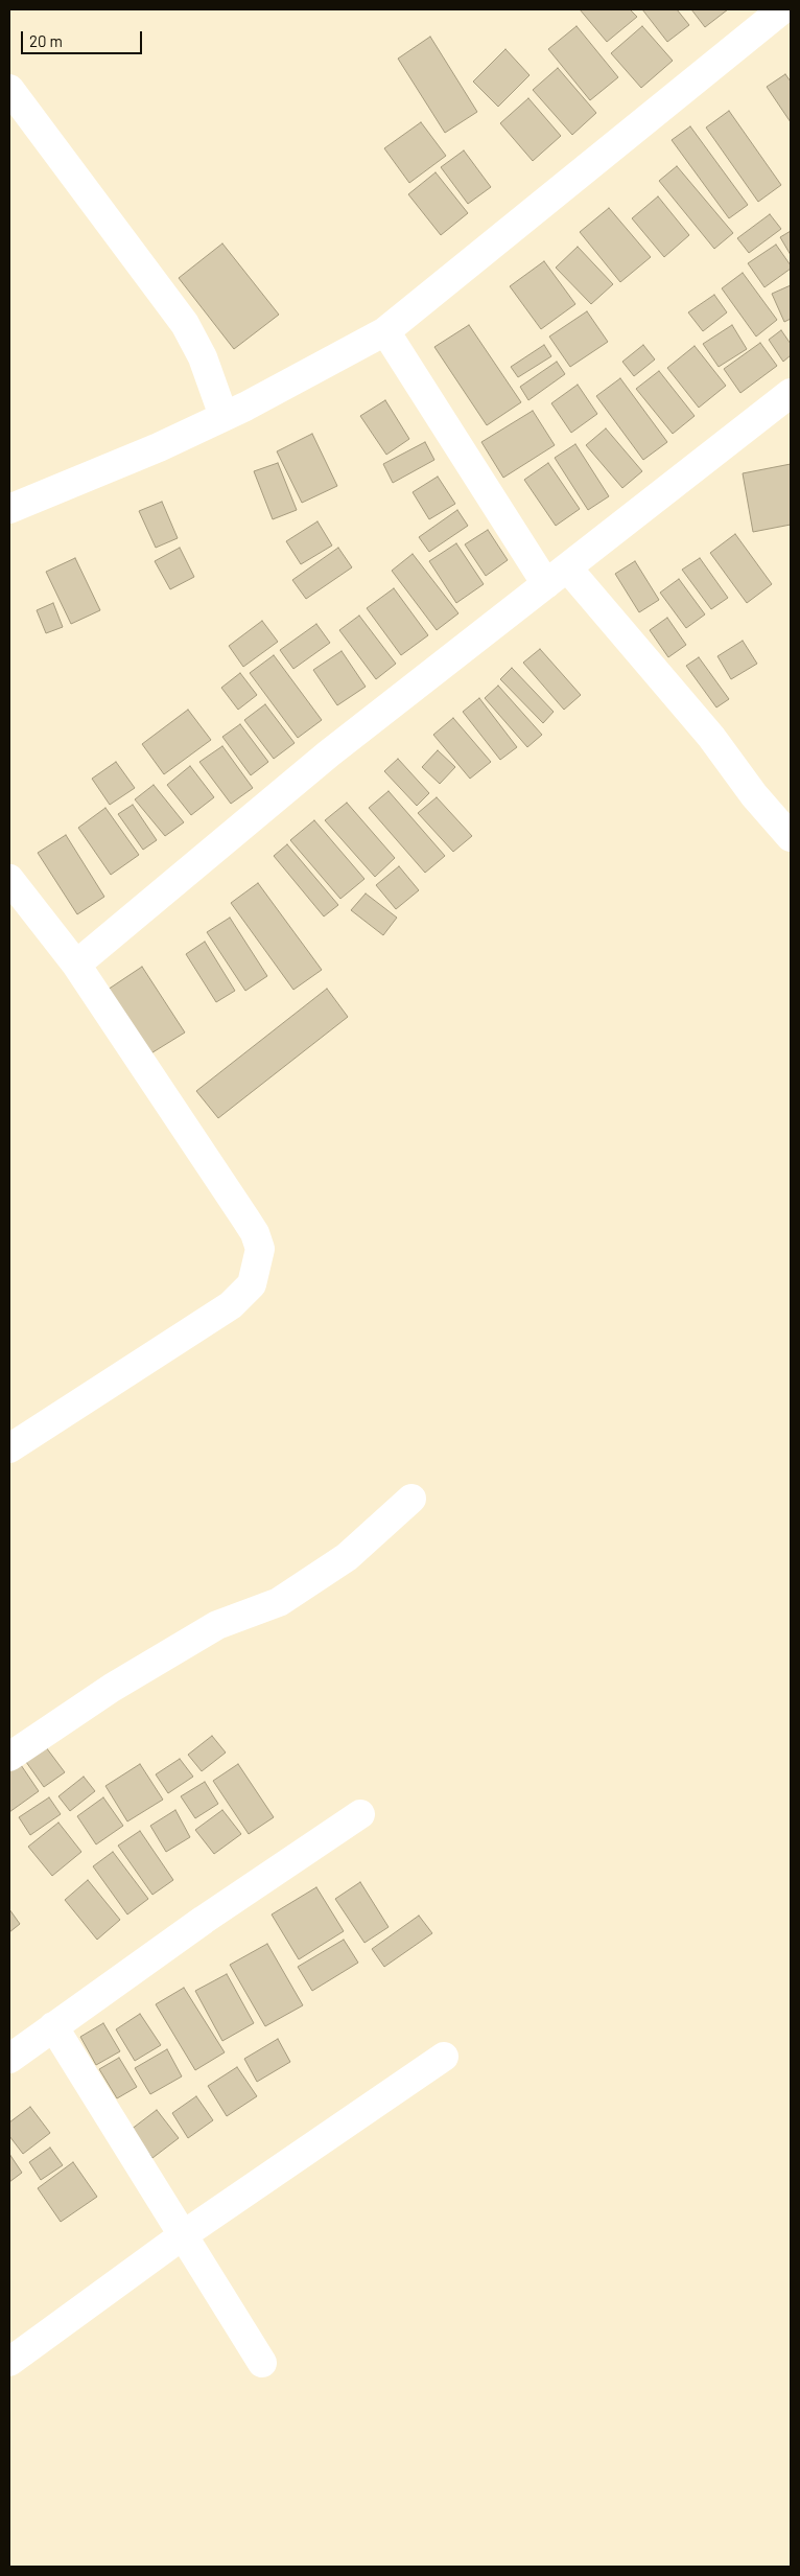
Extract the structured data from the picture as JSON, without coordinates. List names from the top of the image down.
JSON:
{
  "scale_bar": "20 m"
}
